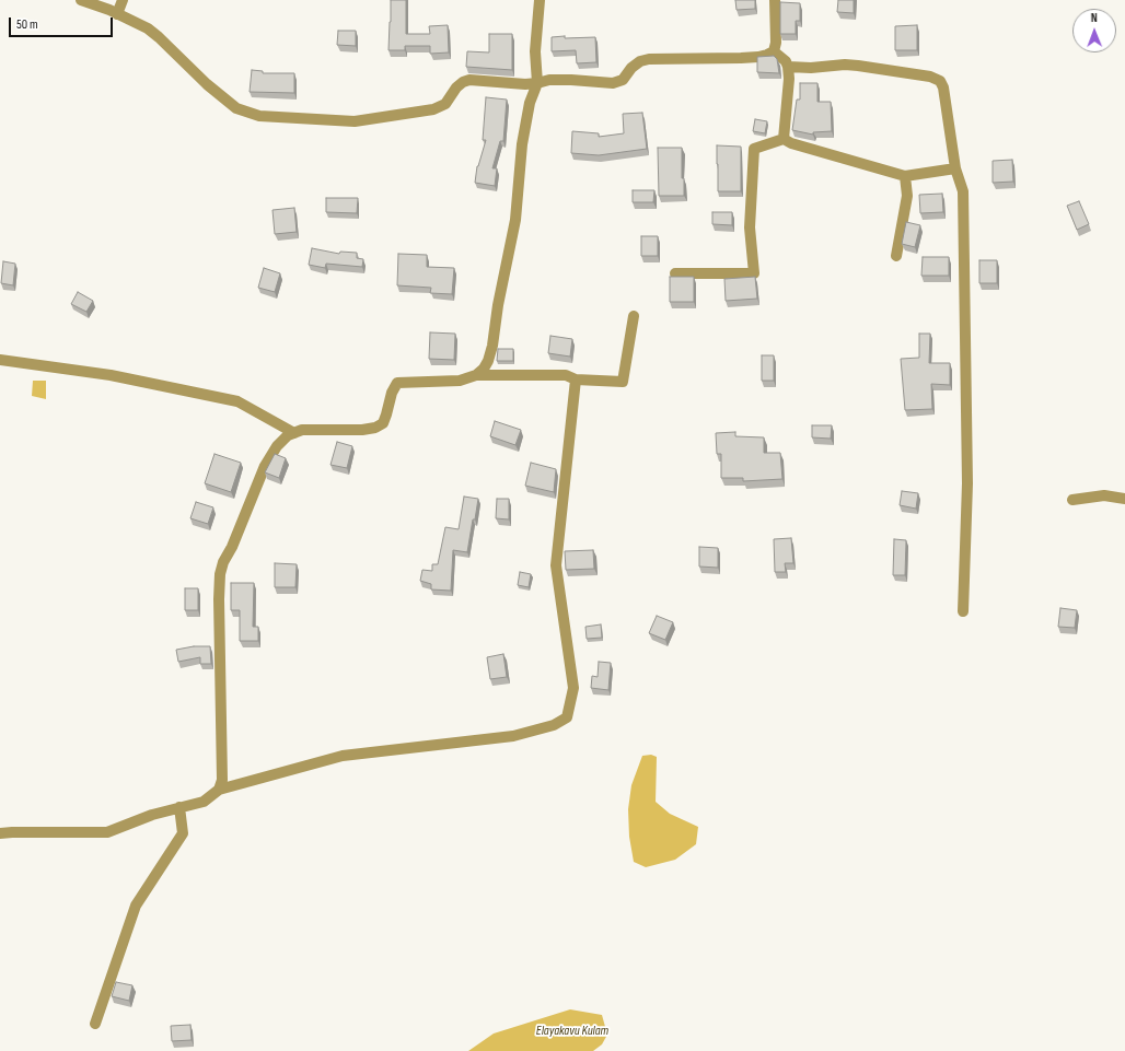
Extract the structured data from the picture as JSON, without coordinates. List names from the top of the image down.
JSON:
{
  "water": ["Elayakavu Kulam"],
  "scale_bar": "50 m",
  "north": "top"
}
